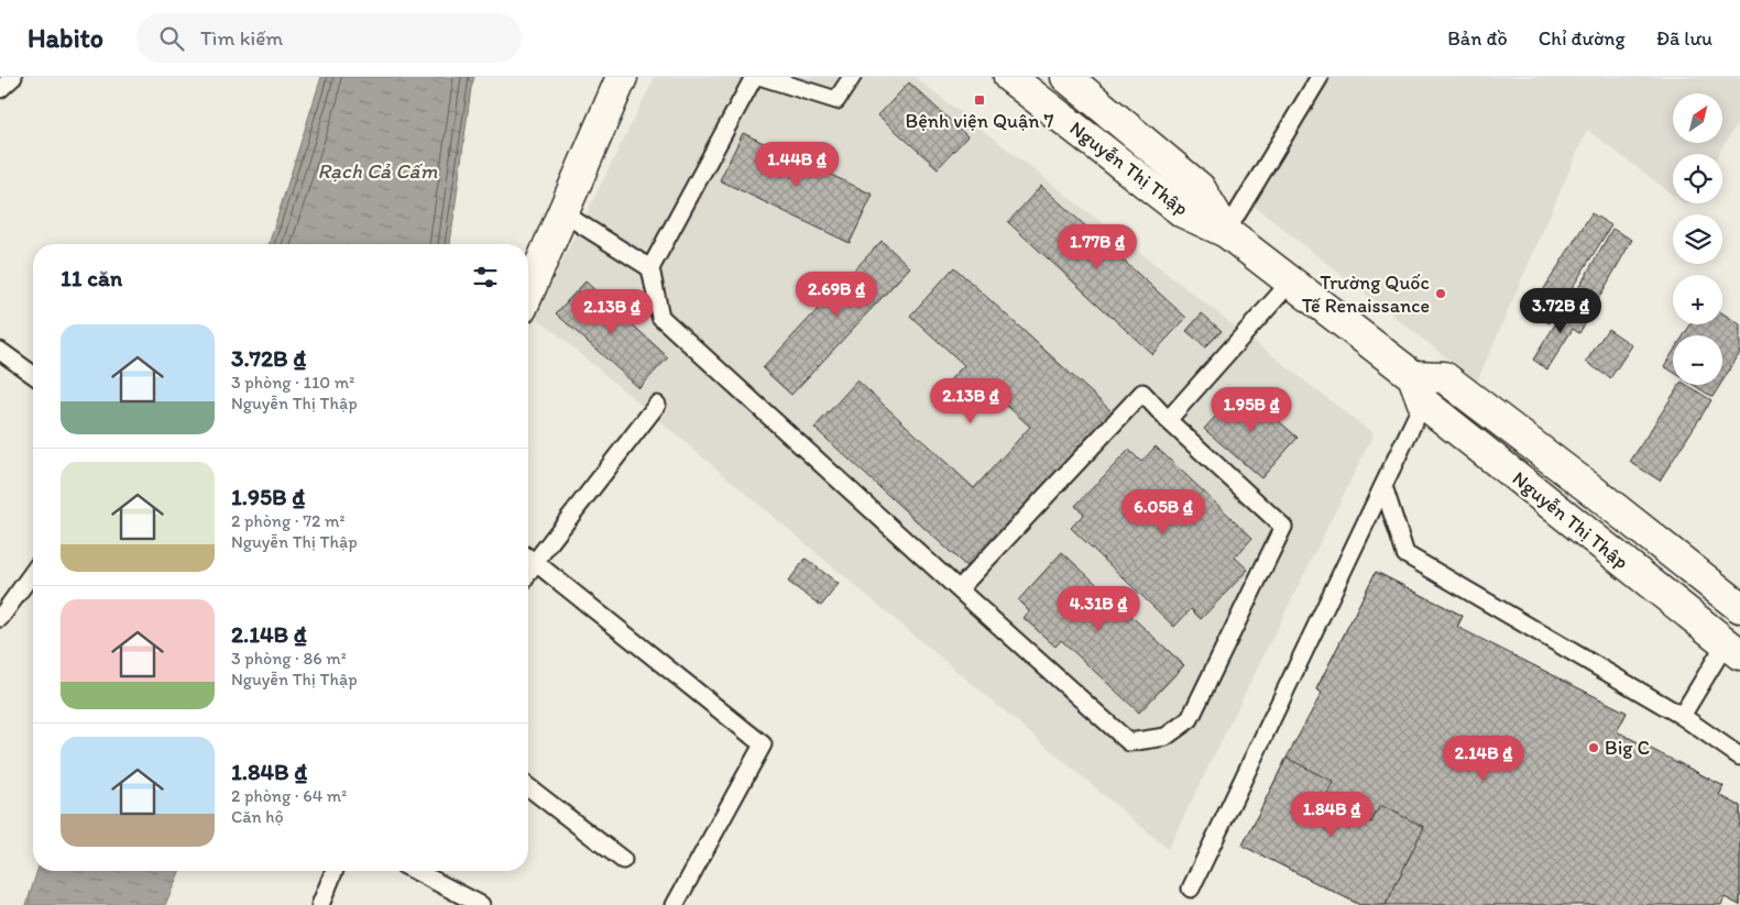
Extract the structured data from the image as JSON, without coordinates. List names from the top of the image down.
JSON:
{
  "streets": {
    "main road": ["Nguyễn Thị Thập"]
  },
  "water": ["Rạch Cả Cấm"],
  "places": {
    "transit": ["Bệnh viện Quận 7"],
    "other": ["Trường Quốc Tế Renaissance", "Big C"]
  },
  "north": "top right",
  "page": {
    "header": "Habito",
    "search": "Tìm kiếm",
    "nav": ["Bản đồ", "Chỉ đường", "Đã lưu"],
    "map_buttons": ["+", "−"],
    "price": [
      "1.44B ₫",
      "1.77B ₫",
      "2.69B ₫",
      "3.72B ₫",
      "2.13B ₫",
      "2.13B ₫",
      "1.95B ₫",
      "6.05B ₫",
      "4.31B ₫",
      "2.14B ₫",
      "1.84B ₫"
    ],
    "heading": "11 căn",
    "list": [
      {
        "name": "3.72B ₫",
        "note": "3 phòng · 110 m² · Nguyễn Thị Thập"
      },
      {
        "name": "1.95B ₫",
        "note": "2 phòng · 72 m² · Nguyễn Thị Thập"
      },
      {
        "name": "2.14B ₫",
        "note": "3 phòng · 86 m² · Nguyễn Thị Thập"
      },
      {
        "name": "1.84B ₫",
        "note": "2 phòng · 64 m² · Căn hộ"
      }
    ]
  }
}
